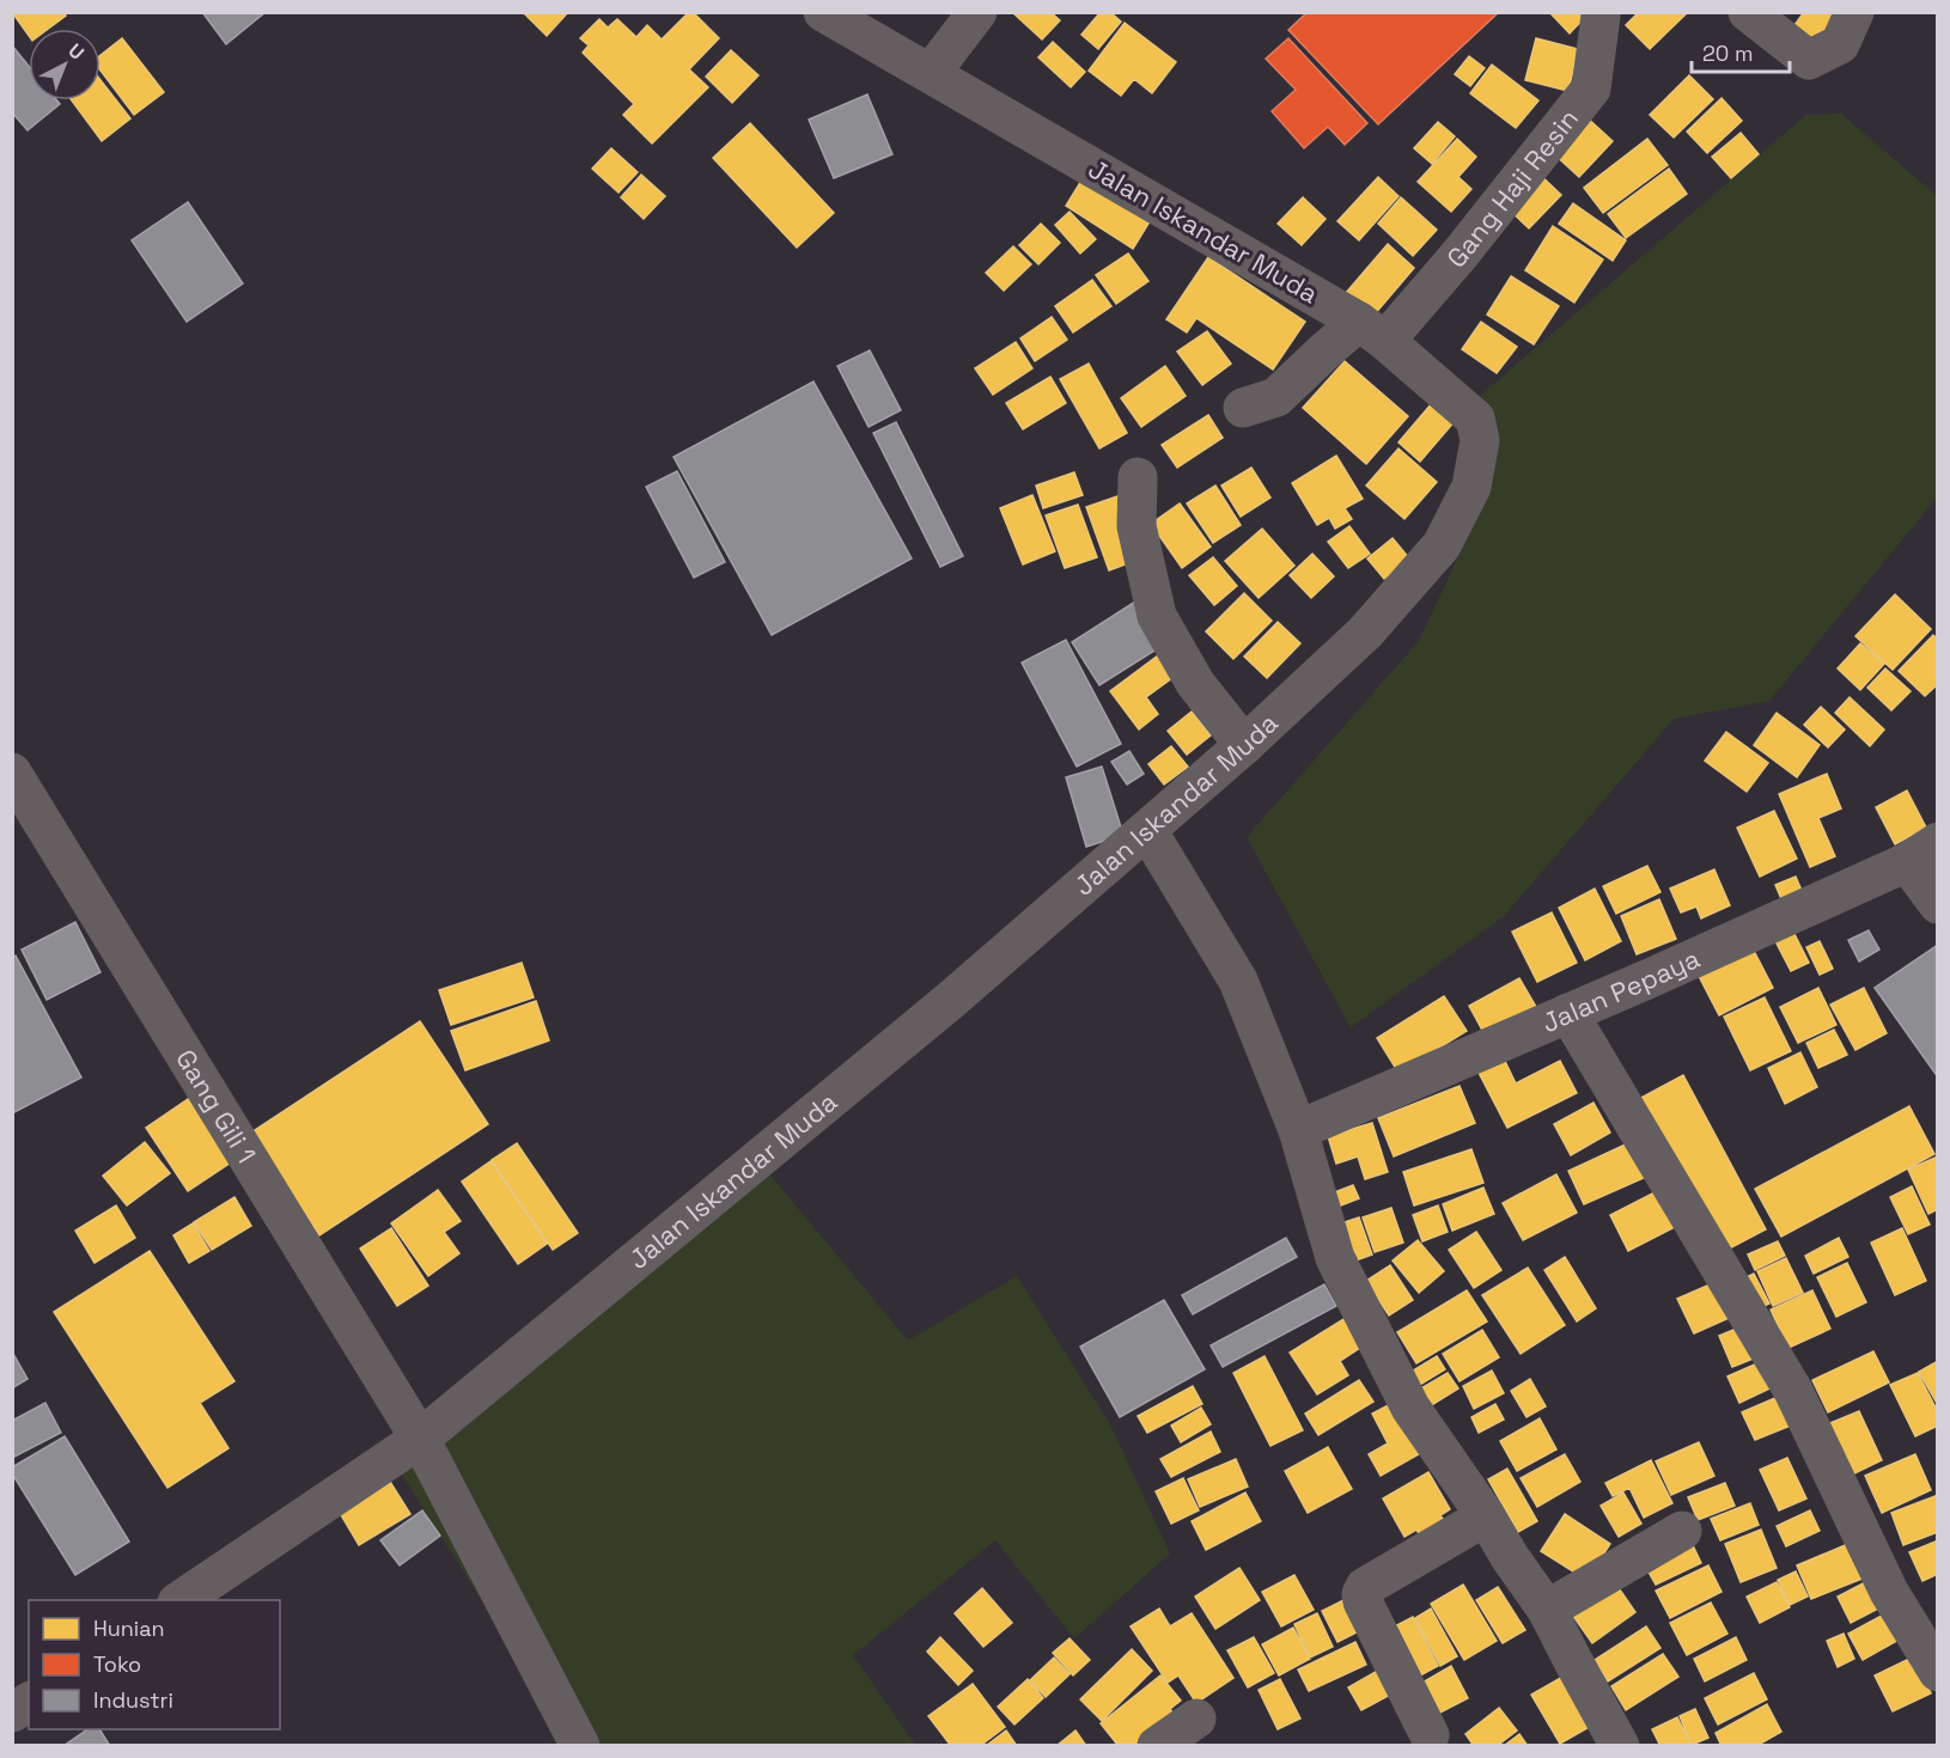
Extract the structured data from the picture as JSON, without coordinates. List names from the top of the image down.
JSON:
{
  "streets": {
    "street": [
      "Gang Haji Resin",
      "Jalan Iskandar Muda",
      "Jalan Pepaya",
      "Gang Gili 1"
    ]
  },
  "crossings": [
    ["Gang Haji Resin", "Jalan Iskandar Muda"],
    ["Jalan Iskandar Muda", "Gang Gili 1"]
  ],
  "legend": ["Hunian", "Toko", "Industri"],
  "scale_bar": "20 m",
  "north": "top right"
}
